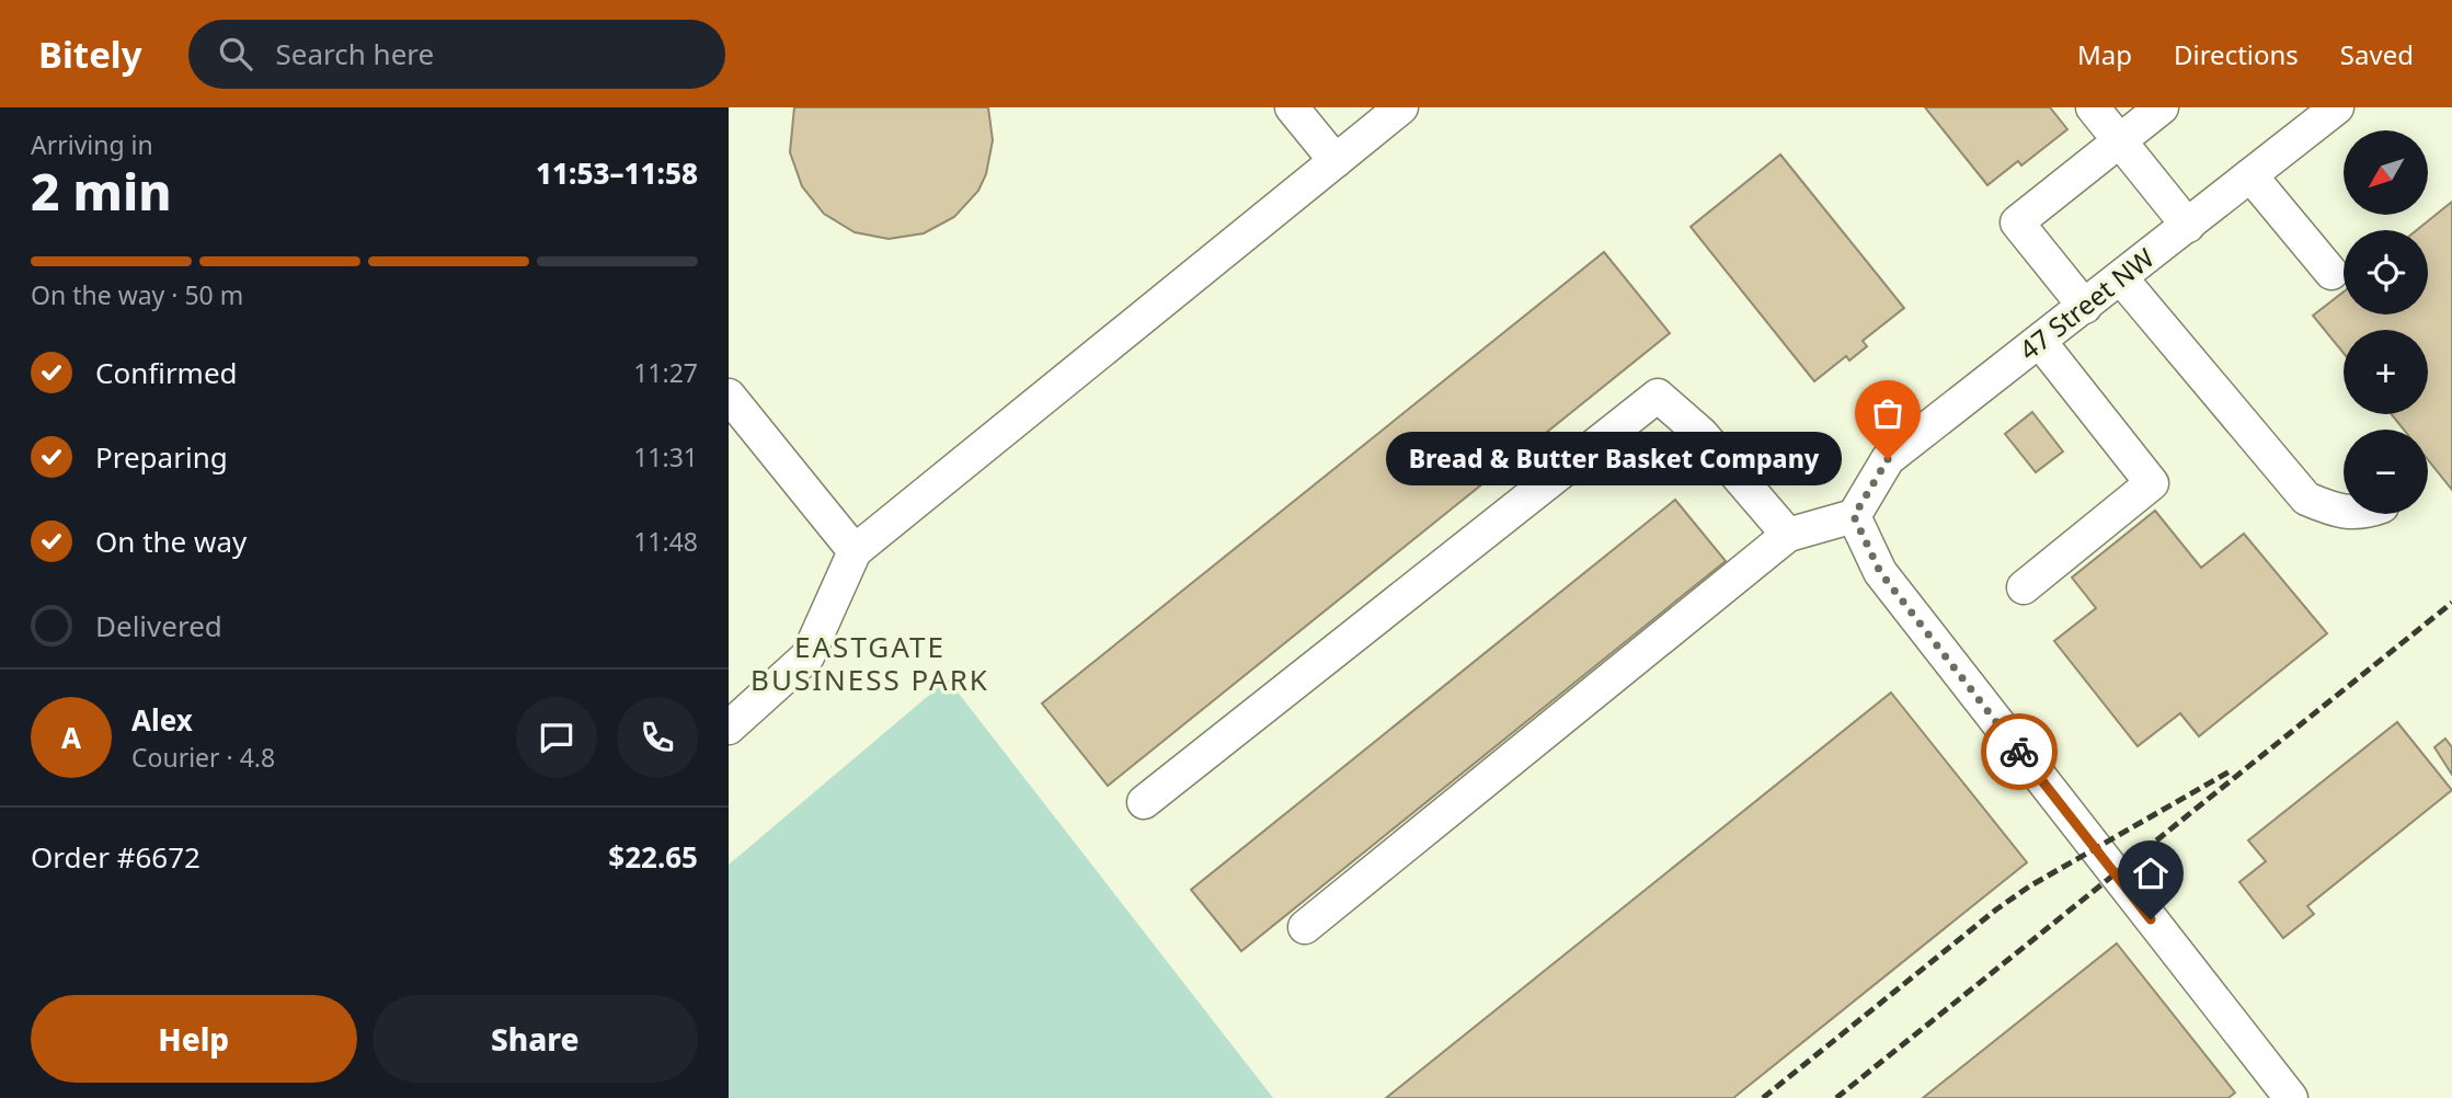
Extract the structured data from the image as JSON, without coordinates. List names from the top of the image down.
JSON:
{
  "streets": {
    "street": ["47 Street NW"]
  },
  "districts": ["EASTGATE BUSINESS PARK"],
  "places": ["Bread & Butter Basket Company"],
  "north": "bottom left",
  "page": {
    "header": "Bitely",
    "search": "Search here",
    "nav": ["Map", "Directions", "Saved"],
    "heading": ["2 min", "Arriving in", "11:53–11:58"],
    "panel": [
      "Alex",
      "Courier · 4.8",
      "Order #6672",
      "$22.65"
    ],
    "map_buttons": ["+", "−"],
    "bar": "On the way · 50 m",
    "list": [
      ["Confirmed", "11:27"],
      ["Preparing", "11:31"],
      ["On the way", "11:48"],
      "Delivered"
    ],
    "bubble": "Bread & Butter Basket Company",
    "round": "A",
    "buttons": ["Help", "Share"]
  }
}
